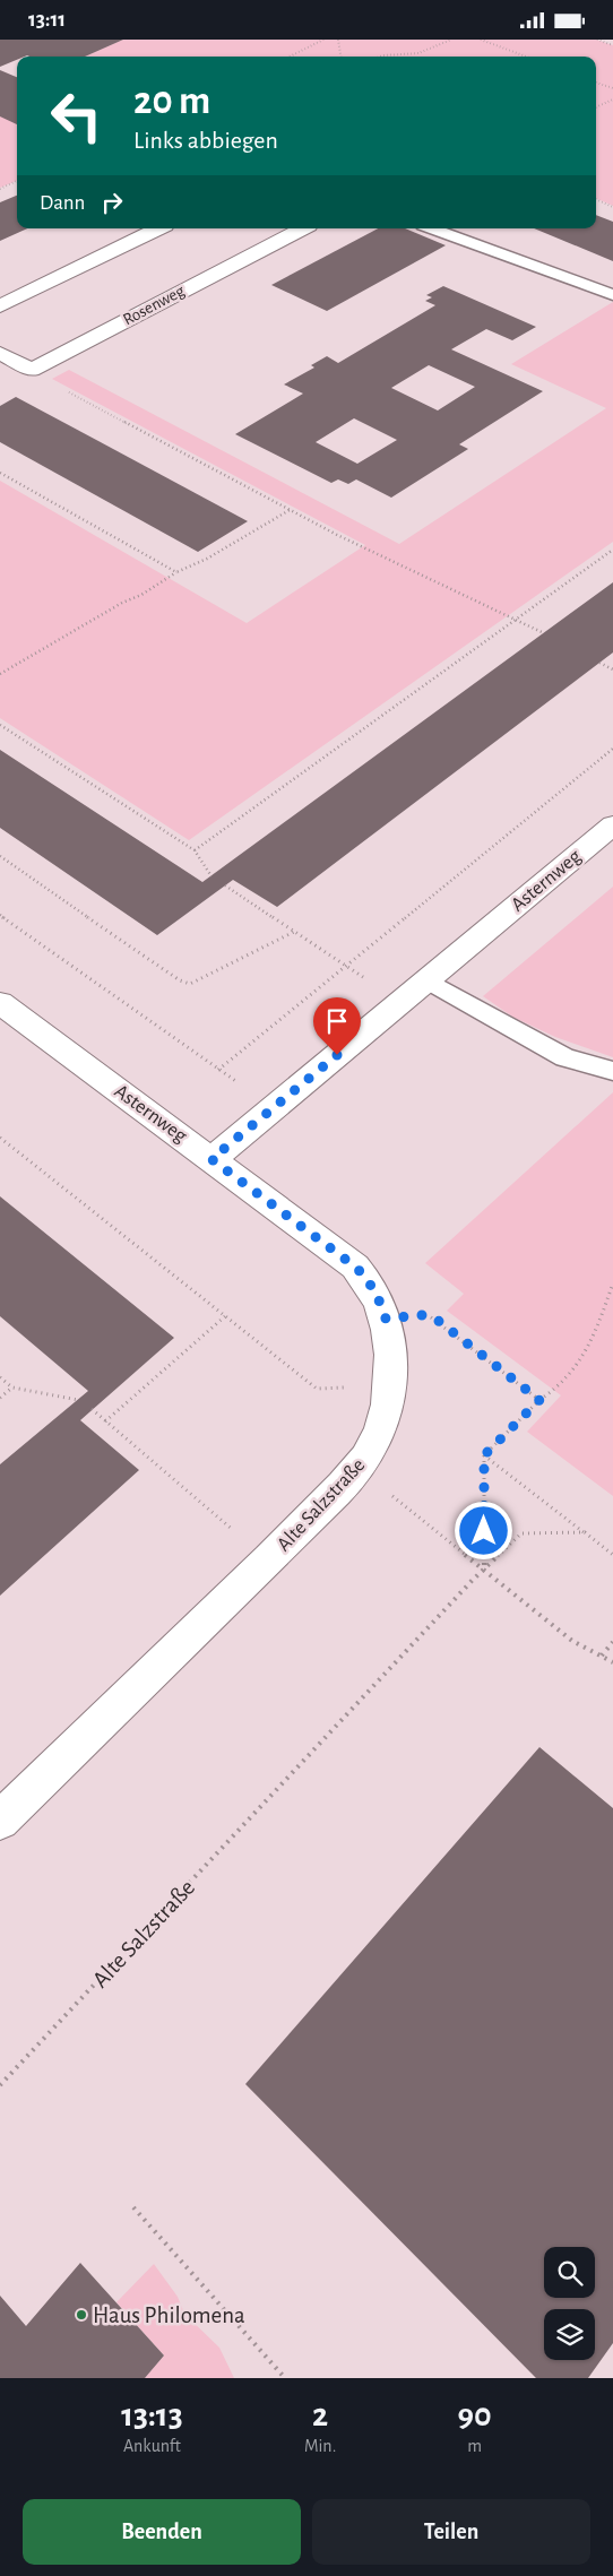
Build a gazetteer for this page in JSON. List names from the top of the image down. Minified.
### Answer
{"streets":{"street":["Rosenweg","Asternweg","Alte Salzstraße"]},"crossings":[["Asternweg","Alte Salzstraße"]],"places":["Haus Philomena"],"page":{"status":"13:11","turn":["20 m","Links abbiegen"],"then":"Dann","eta":["13:13","Ankunft","2","Min.","90","m"],"buttons":["Beenden","Teilen"]}}
